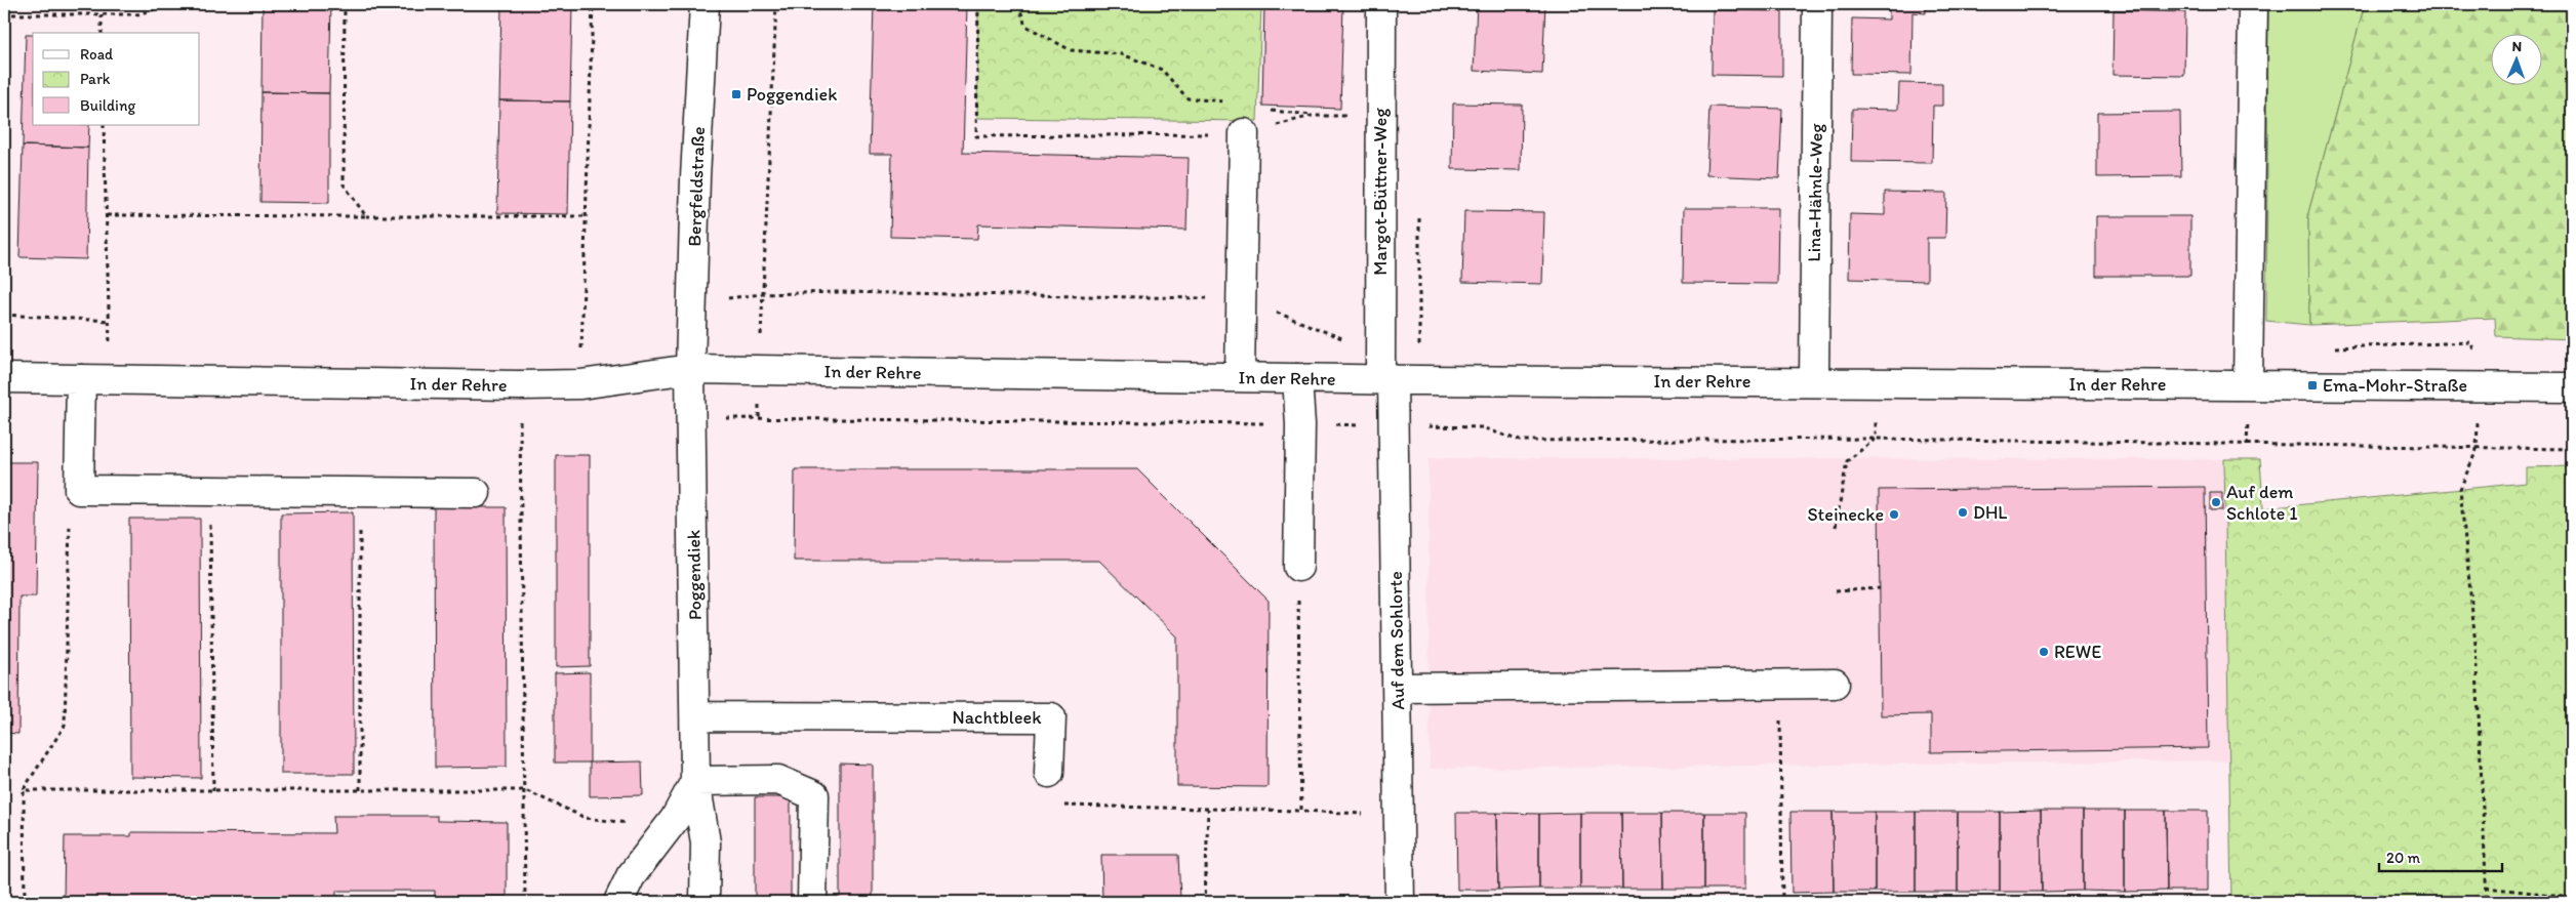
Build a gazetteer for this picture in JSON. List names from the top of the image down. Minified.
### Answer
{"streets":{"street":["Bergfeldstraße","Margot-Büttner-Weg","Lina-Hähnle-Weg","In der Rehre","Poggendiek","Auf dem Sohlorte","Nachtbleek"]},"crossings":[["Bergfeldstraße","In der Rehre"],["Bergfeldstraße","Poggendiek"],["Margot-Büttner-Weg","In der Rehre"],["Margot-Büttner-Weg","Auf dem Sohlorte"],["Lina-Hähnle-Weg","In der Rehre"],["In der Rehre","Poggendiek"],["In der Rehre","Auf dem Sohlorte"],["Poggendiek","Nachtbleek"]],"places":{"transit":["Poggendiek","Ema-Mohr-Straße"],"other":["Auf dem Schlote 1","DHL","Steinecke","REWE"]},"legend":["Road","Park","Building"],"scale_bar":"20 m","north":"top"}
